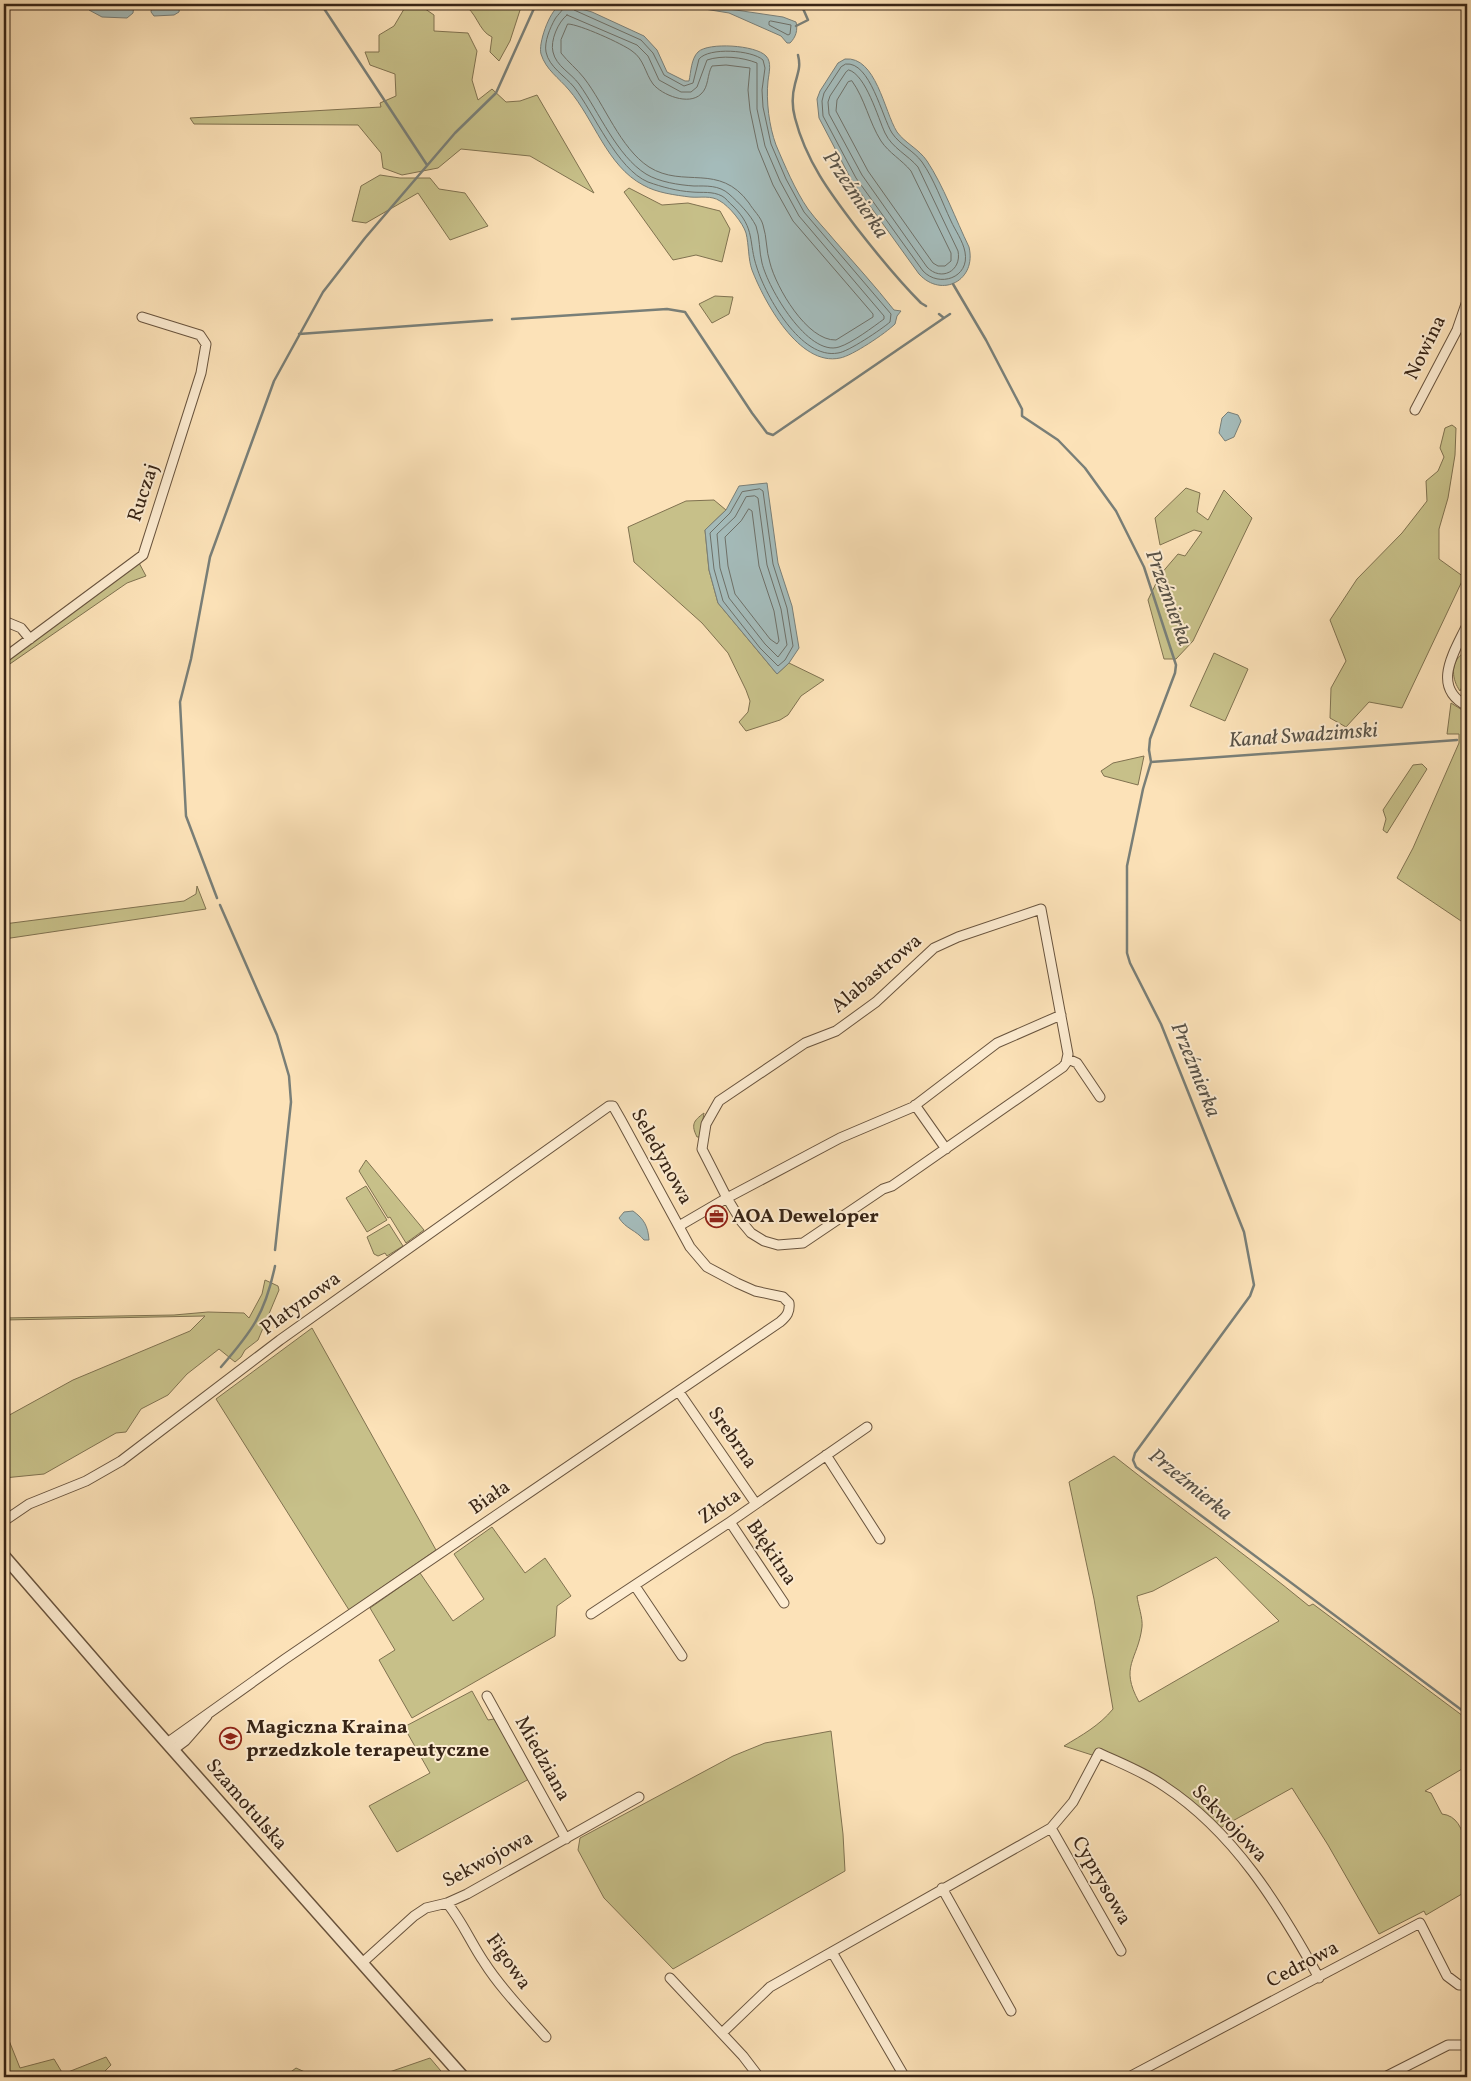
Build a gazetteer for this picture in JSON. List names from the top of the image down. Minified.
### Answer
{"streets":{"street":["Nowina","Ruczaj","Alabastrowa","Seledynowa","Platynowa","Srebrna","Biała","Złota","Błękitna","Miedziana","Szamotulska","Sekwojowa","Cyprysowa","Figowa","Cedrowa"]},"crossings":[["Seledynowa","Platynowa"],["Seledynowa","Biała"],["Srebrna","Biała"],["Srebrna","Złota"],["Biała","Szamotulska"],["Złota","Błękitna"],["Miedziana","Sekwojowa"],["Szamotulska","Sekwojowa"],["Sekwojowa","Cyprysowa"],["Sekwojowa","Figowa"],["Sekwojowa","Cedrowa"]],"water":["Przeźmierka","Kanał Swadzimski"],"places":{"office":["AOA Deweloper"],"school or university":["Magiczna Kraina przedzkole terapeutyczne"]}}
